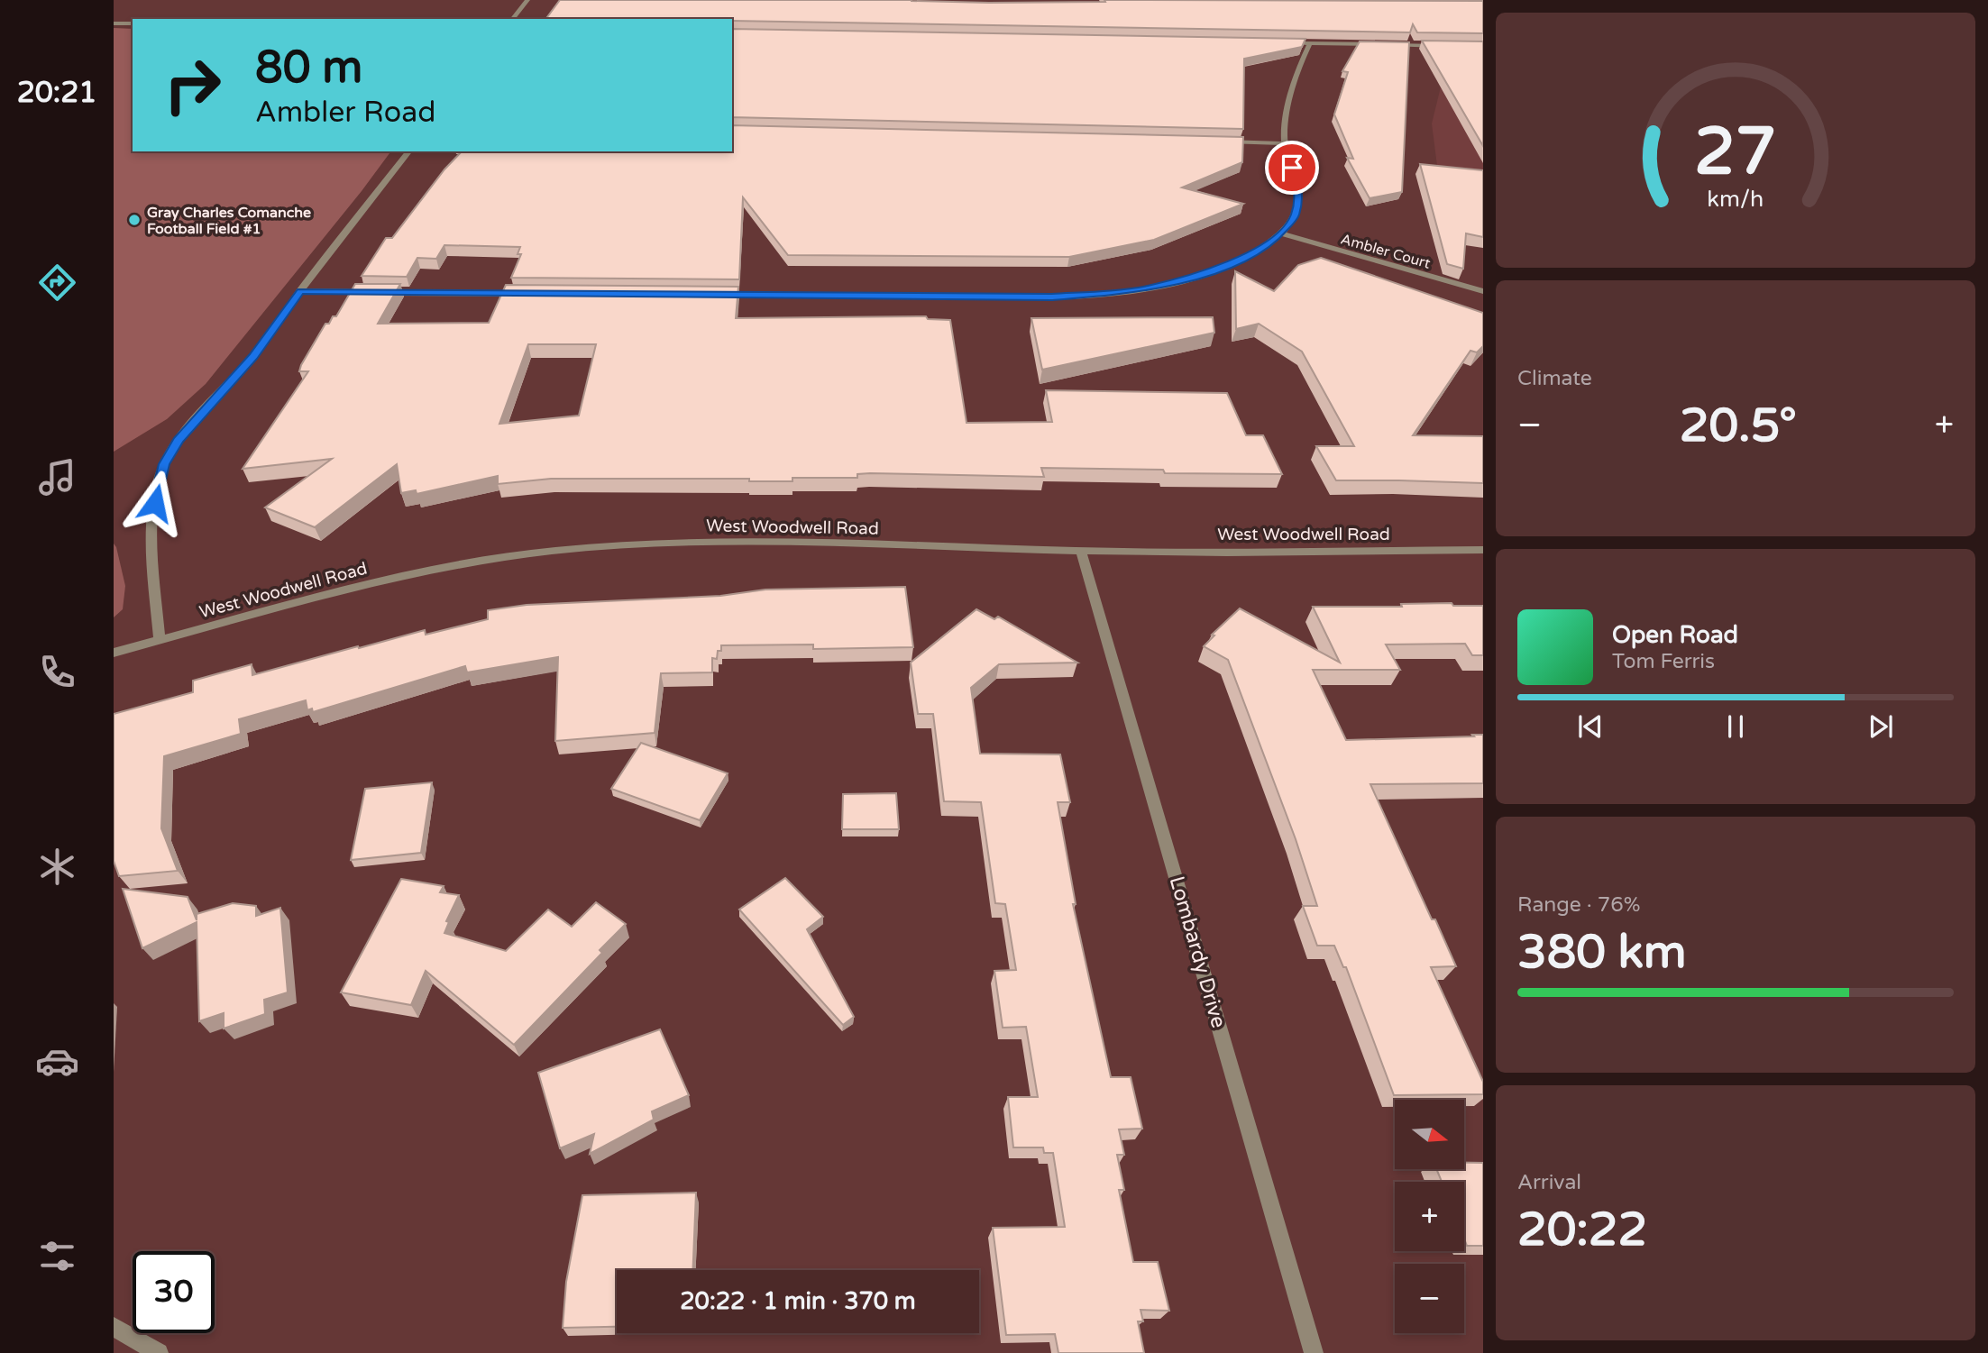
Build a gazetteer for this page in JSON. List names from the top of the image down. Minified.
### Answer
{"streets":{"street":["Ambler Court","West Woodwell Road","Lombardy Drive"]},"crossings":[["West Woodwell Road","Lombardy Drive"]],"places":["Gray Charles Comanche Football Field #1"],"north":"right","page":{"tabs":"20:21","turn":["80 m","Ambler Road"],"tile":["Climate",["Range · 76%","380 km"],["Arrival","20:22"]],"heat":["−","20.5°","+"],"song":["Open Road","Tom Ferris"],"map_buttons":["+","−"],"limit":"30","trip":"20:22 · 1 min · 370 m","gauge":["27","km/h"]}}
